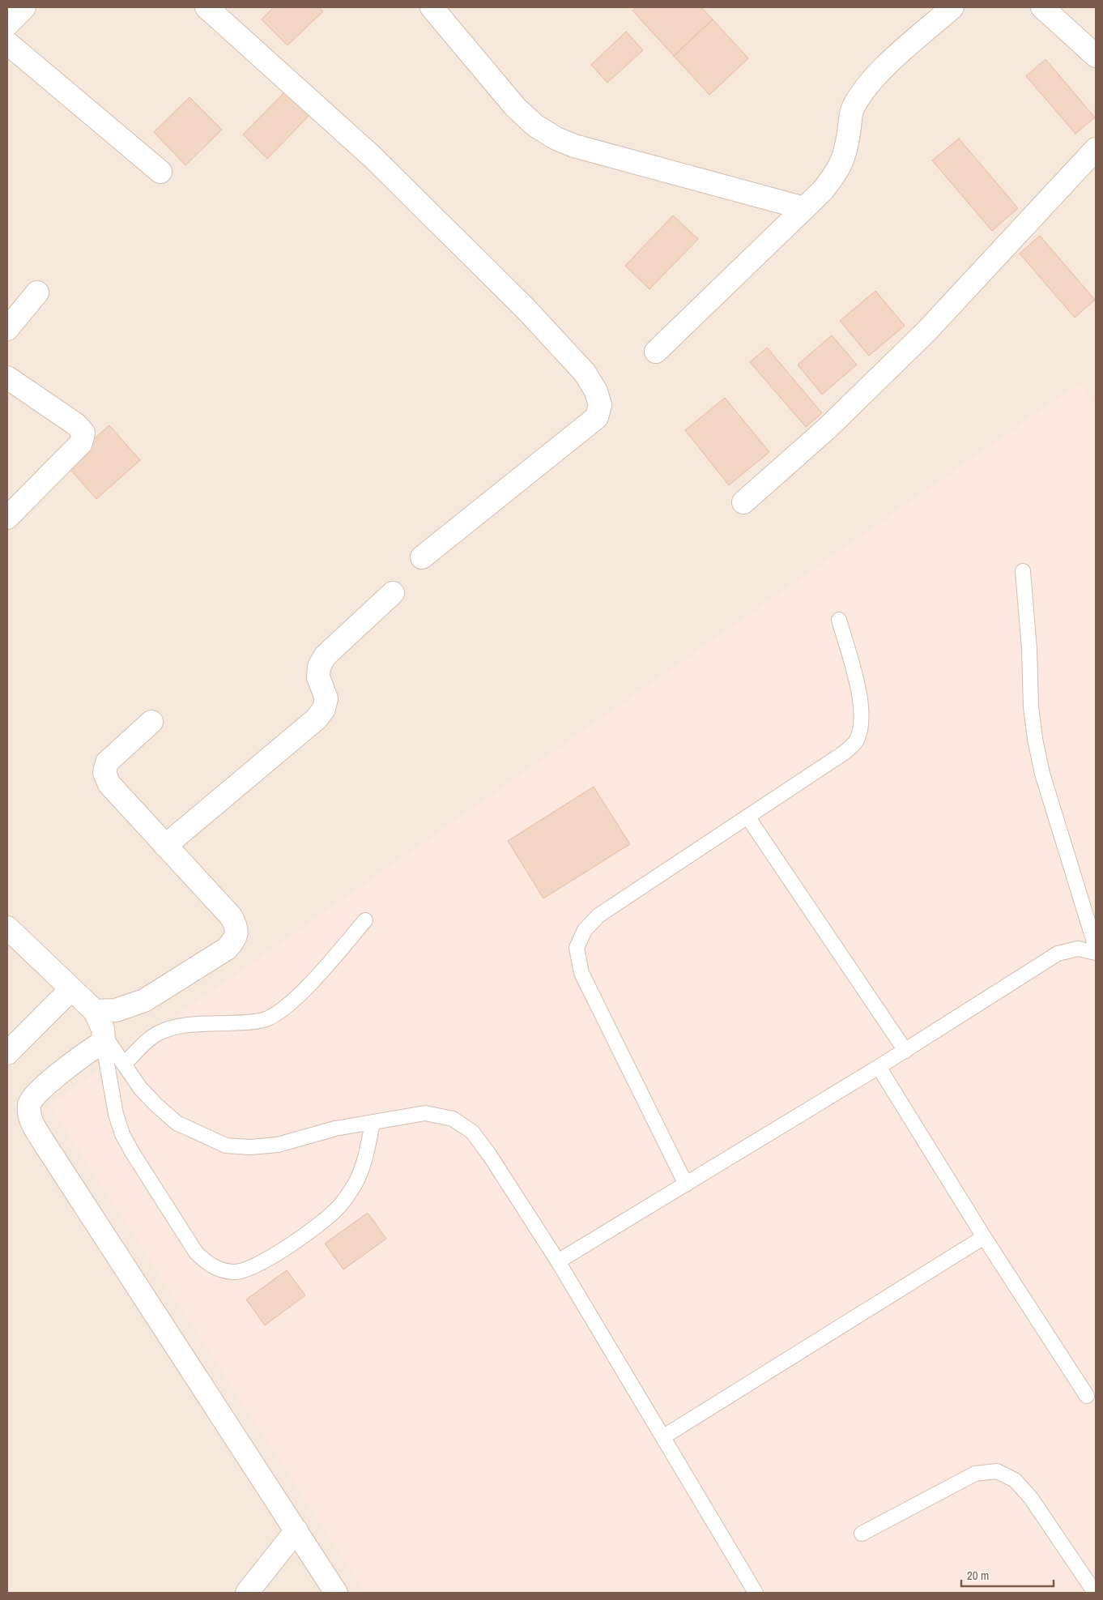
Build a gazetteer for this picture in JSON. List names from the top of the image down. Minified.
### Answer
{"scale_bar":"20 m"}
